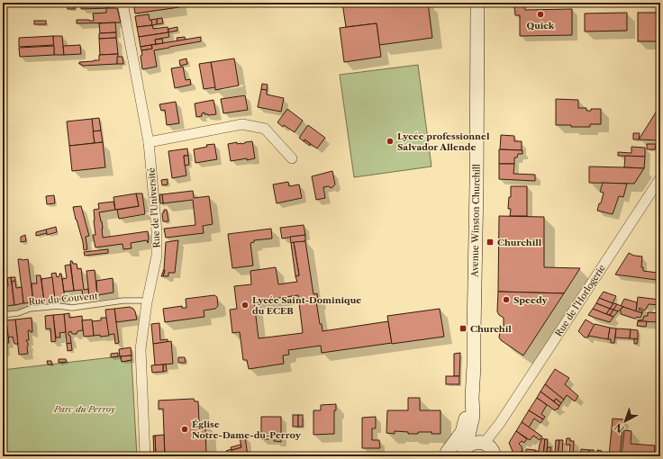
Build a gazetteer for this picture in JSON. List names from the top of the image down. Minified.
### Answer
{"streets":{"main road":["Avenue Winston Churchill"],"street":["Rue de l'Université","Rue de l'Horlogerie"],"lane":["Rue du Couvent"]},"crossings":[["Rue de l'Université","Rue du Couvent"],["Avenue Winston Churchill","Rue de l'Horlogerie"]],"parks":["Parc du Perroy"],"places":{"other":["Quick","Lycée professionnel Salvador Allende","Speedy","Lycée Saint-Dominique du ECEB","Église Notre-Dame-du-Perroy"],"transit":["Churchill","Churchil"]},"north":"bottom left"}
